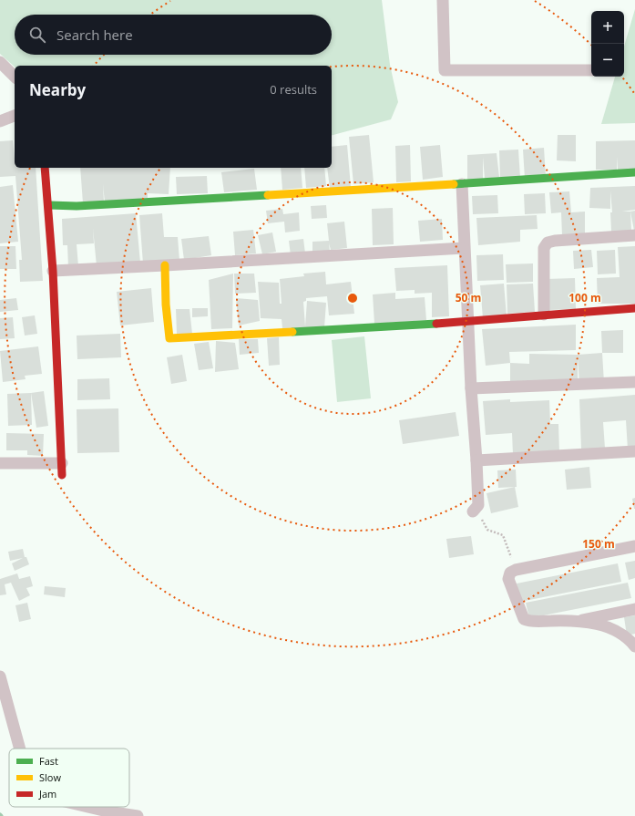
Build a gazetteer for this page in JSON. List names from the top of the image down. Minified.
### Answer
{"legend":["Fast","Slow","Jam"],"page":{"map_buttons":["+","−"],"search":"Search here","heading":["Nearby","0 results"]},"rings":["50 m","100 m","150 m"]}
